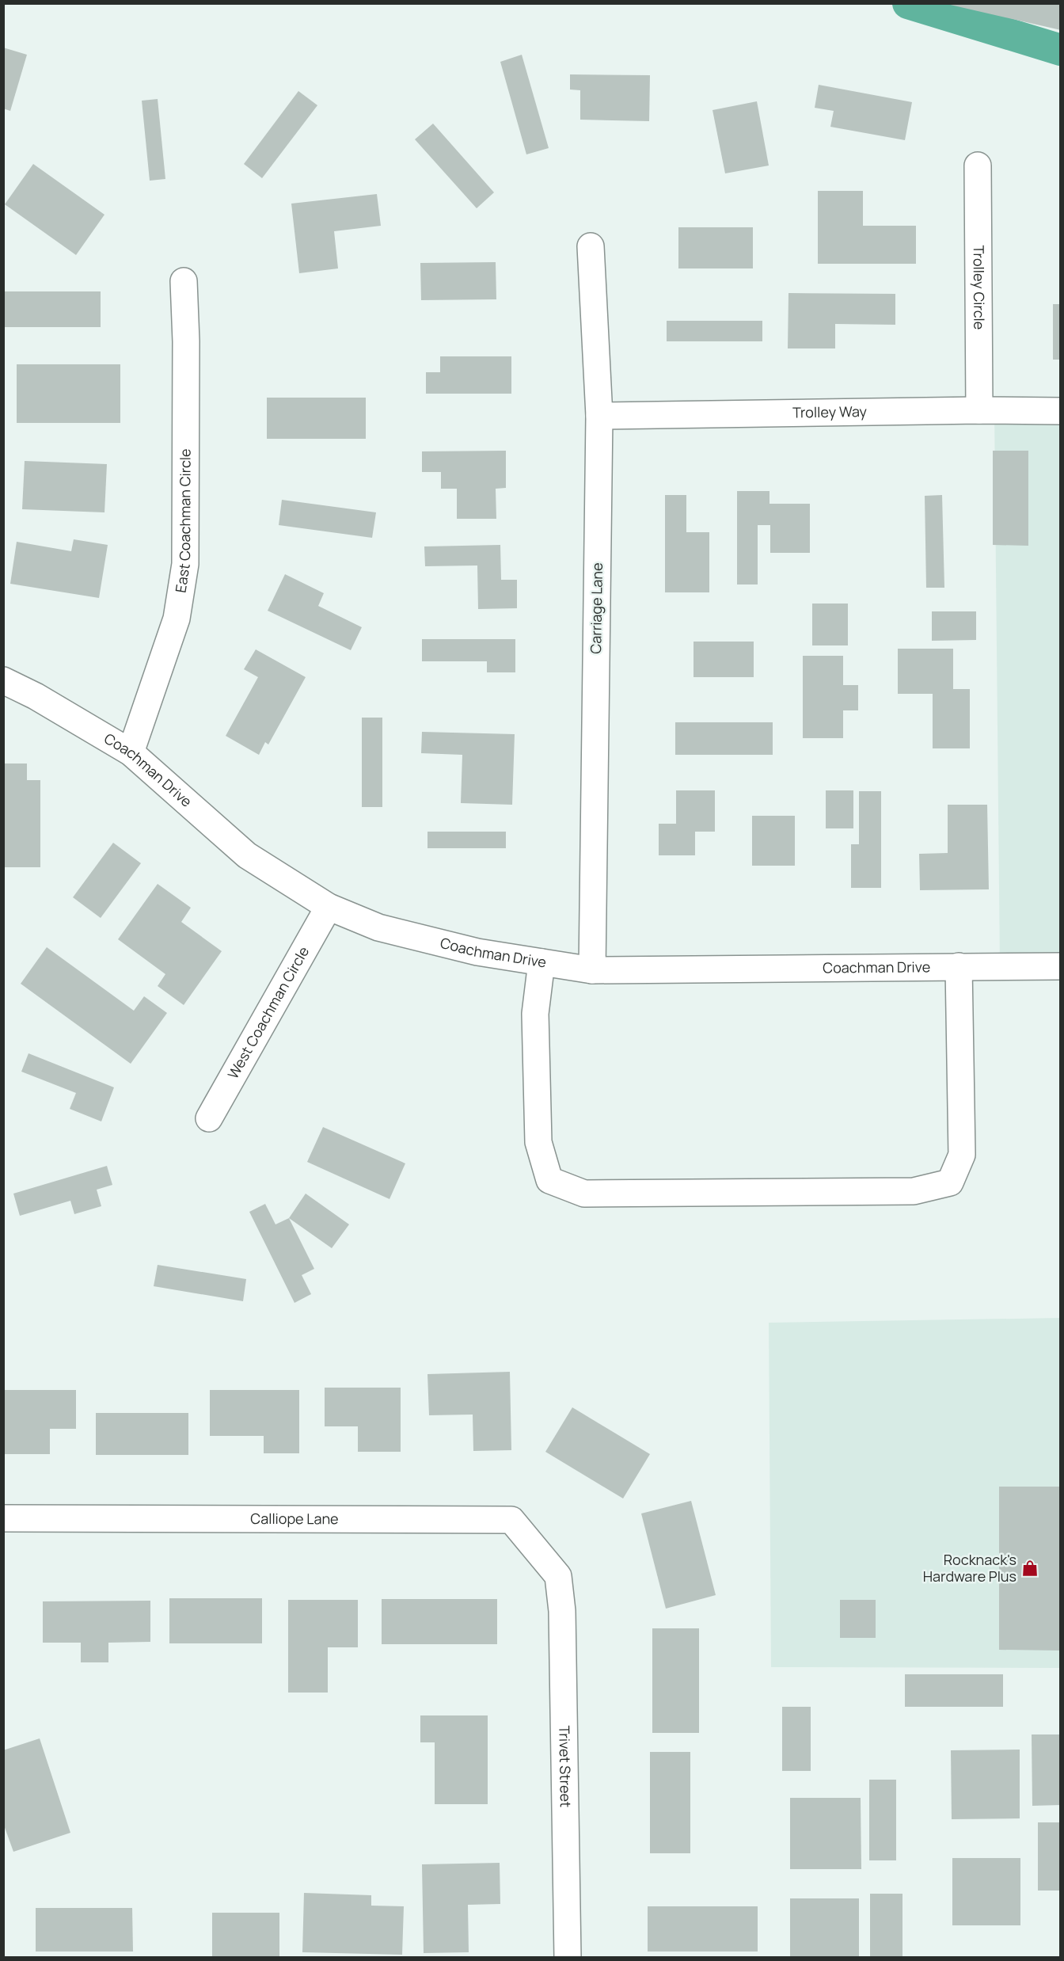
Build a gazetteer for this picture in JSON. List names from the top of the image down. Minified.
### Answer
{"streets":{"street":["Trolley Circle","Trolley Way","East Coachman Circle","Carriage Lane","Coachman Drive","West Coachman Circle","Calliope Lane","Trivet Street"]},"crossings":[["Trolley Circle","Trolley Way"],["Trolley Way","Carriage Lane"],["East Coachman Circle","Coachman Drive"],["Carriage Lane","Coachman Drive"],["Coachman Drive","West Coachman Circle"],["Calliope Lane","Trivet Street"]],"places":{"shop":["Rocknack's Hardware Plus"]}}
